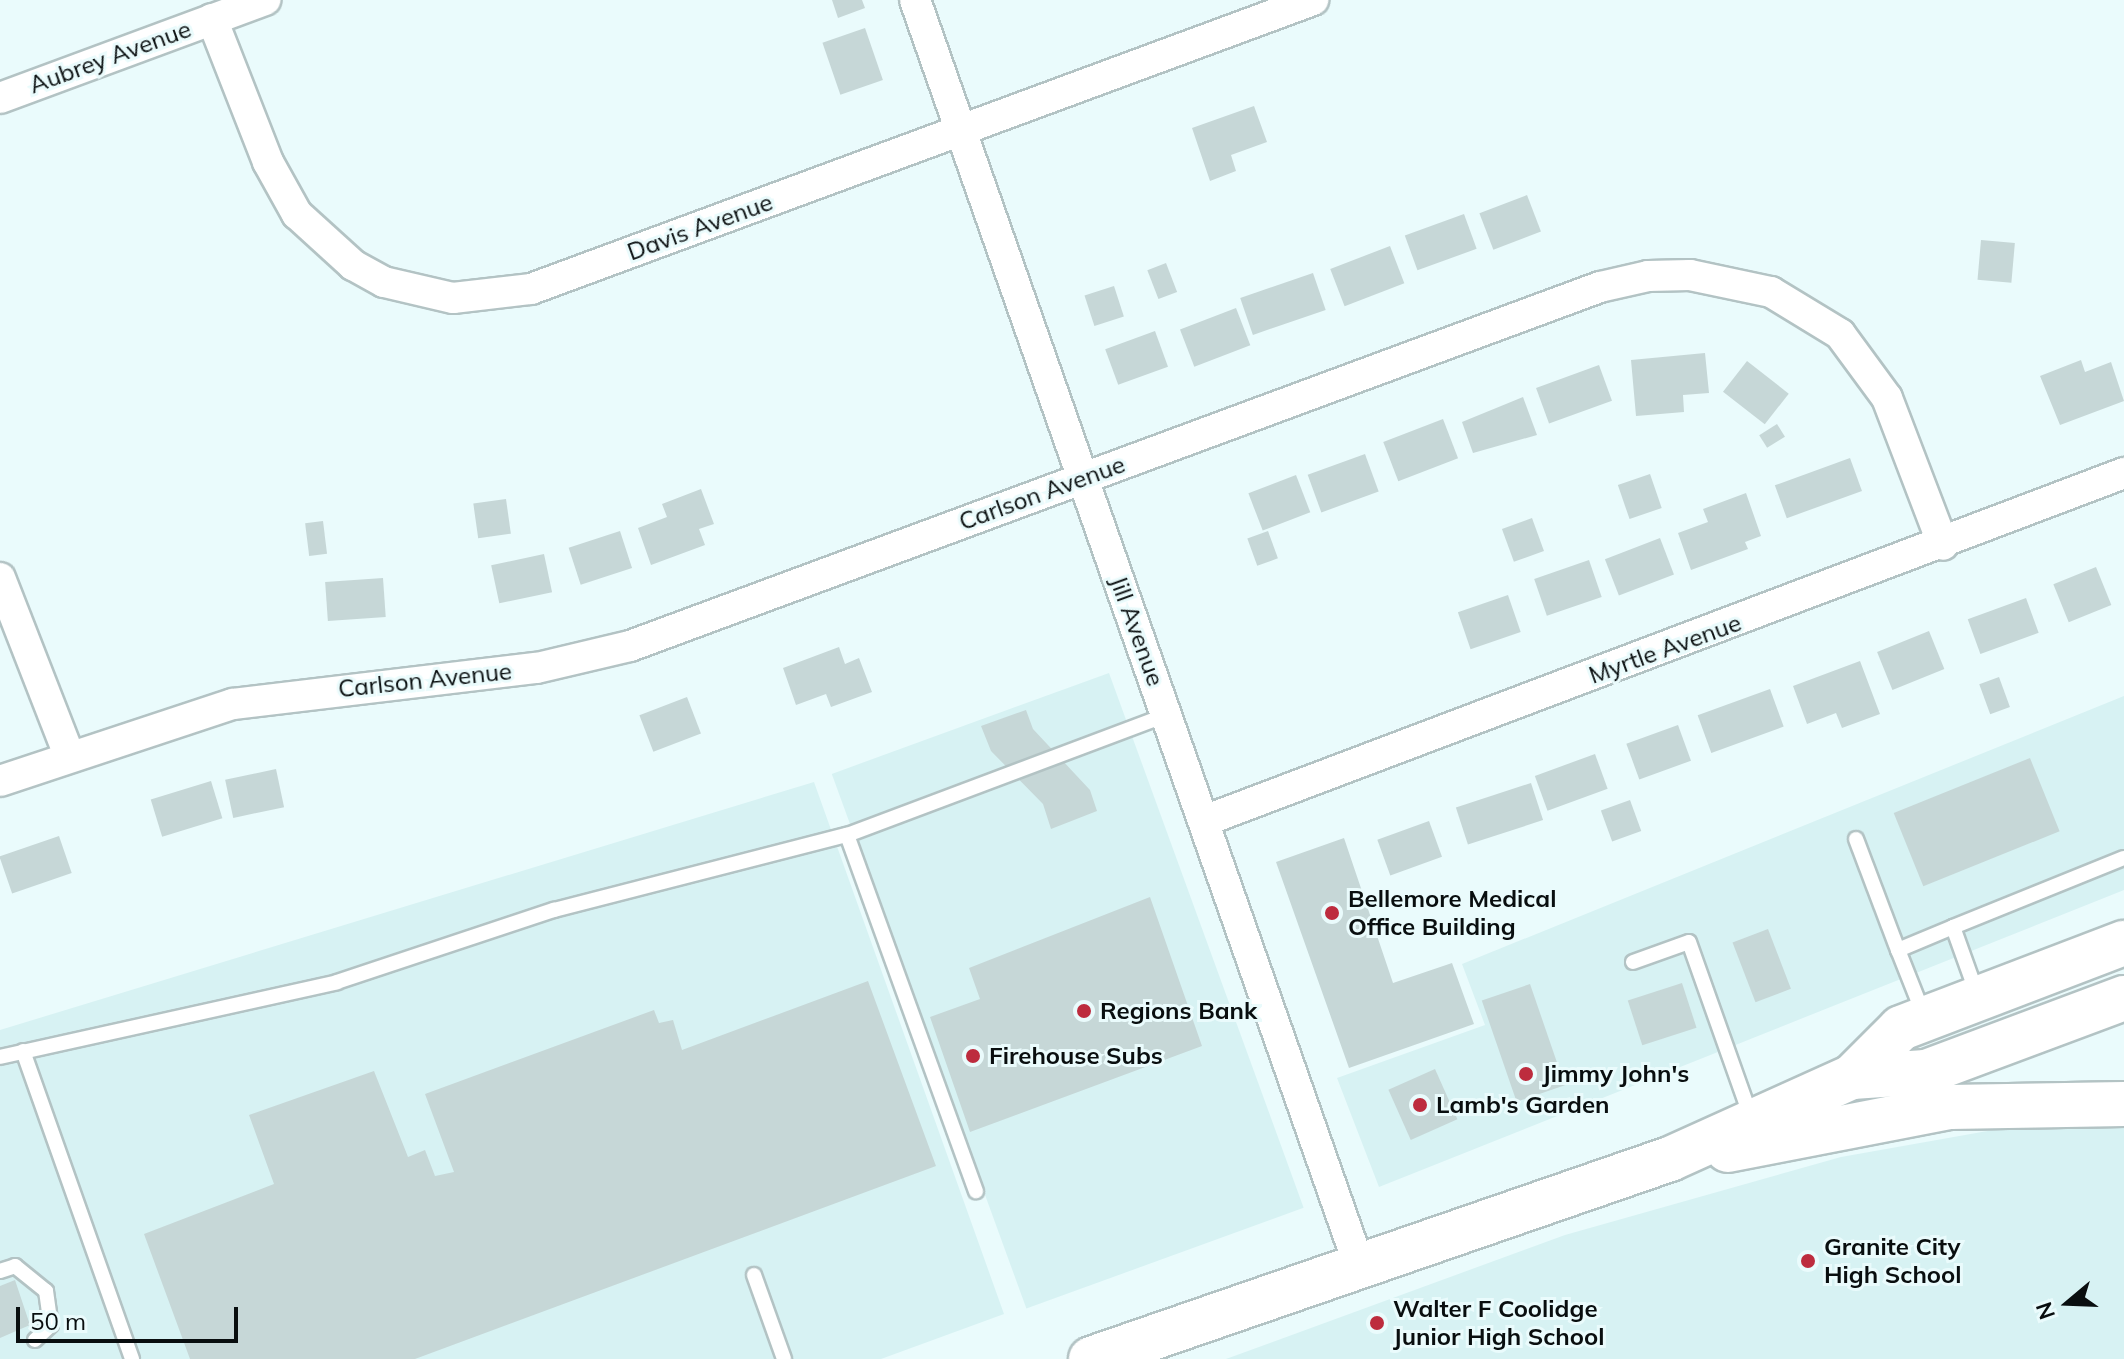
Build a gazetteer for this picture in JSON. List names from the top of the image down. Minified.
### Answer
{"streets":{"street":["Aubrey Avenue","Davis Avenue","Carlson Avenue","Jill Avenue","Myrtle Avenue"]},"crossings":[["Aubrey Avenue","Davis Avenue"],["Davis Avenue","Jill Avenue"],["Carlson Avenue","Jill Avenue"],["Carlson Avenue","Myrtle Avenue"],["Jill Avenue","Myrtle Avenue"]],"places":["Bellemore Medical Office Building","Regions Bank","Firehouse Subs","Jimmy John's","Lamb's Garden","Granite City High School","Walter F Coolidge Junior High School"],"scale_bar":"50 m","north":"left"}
